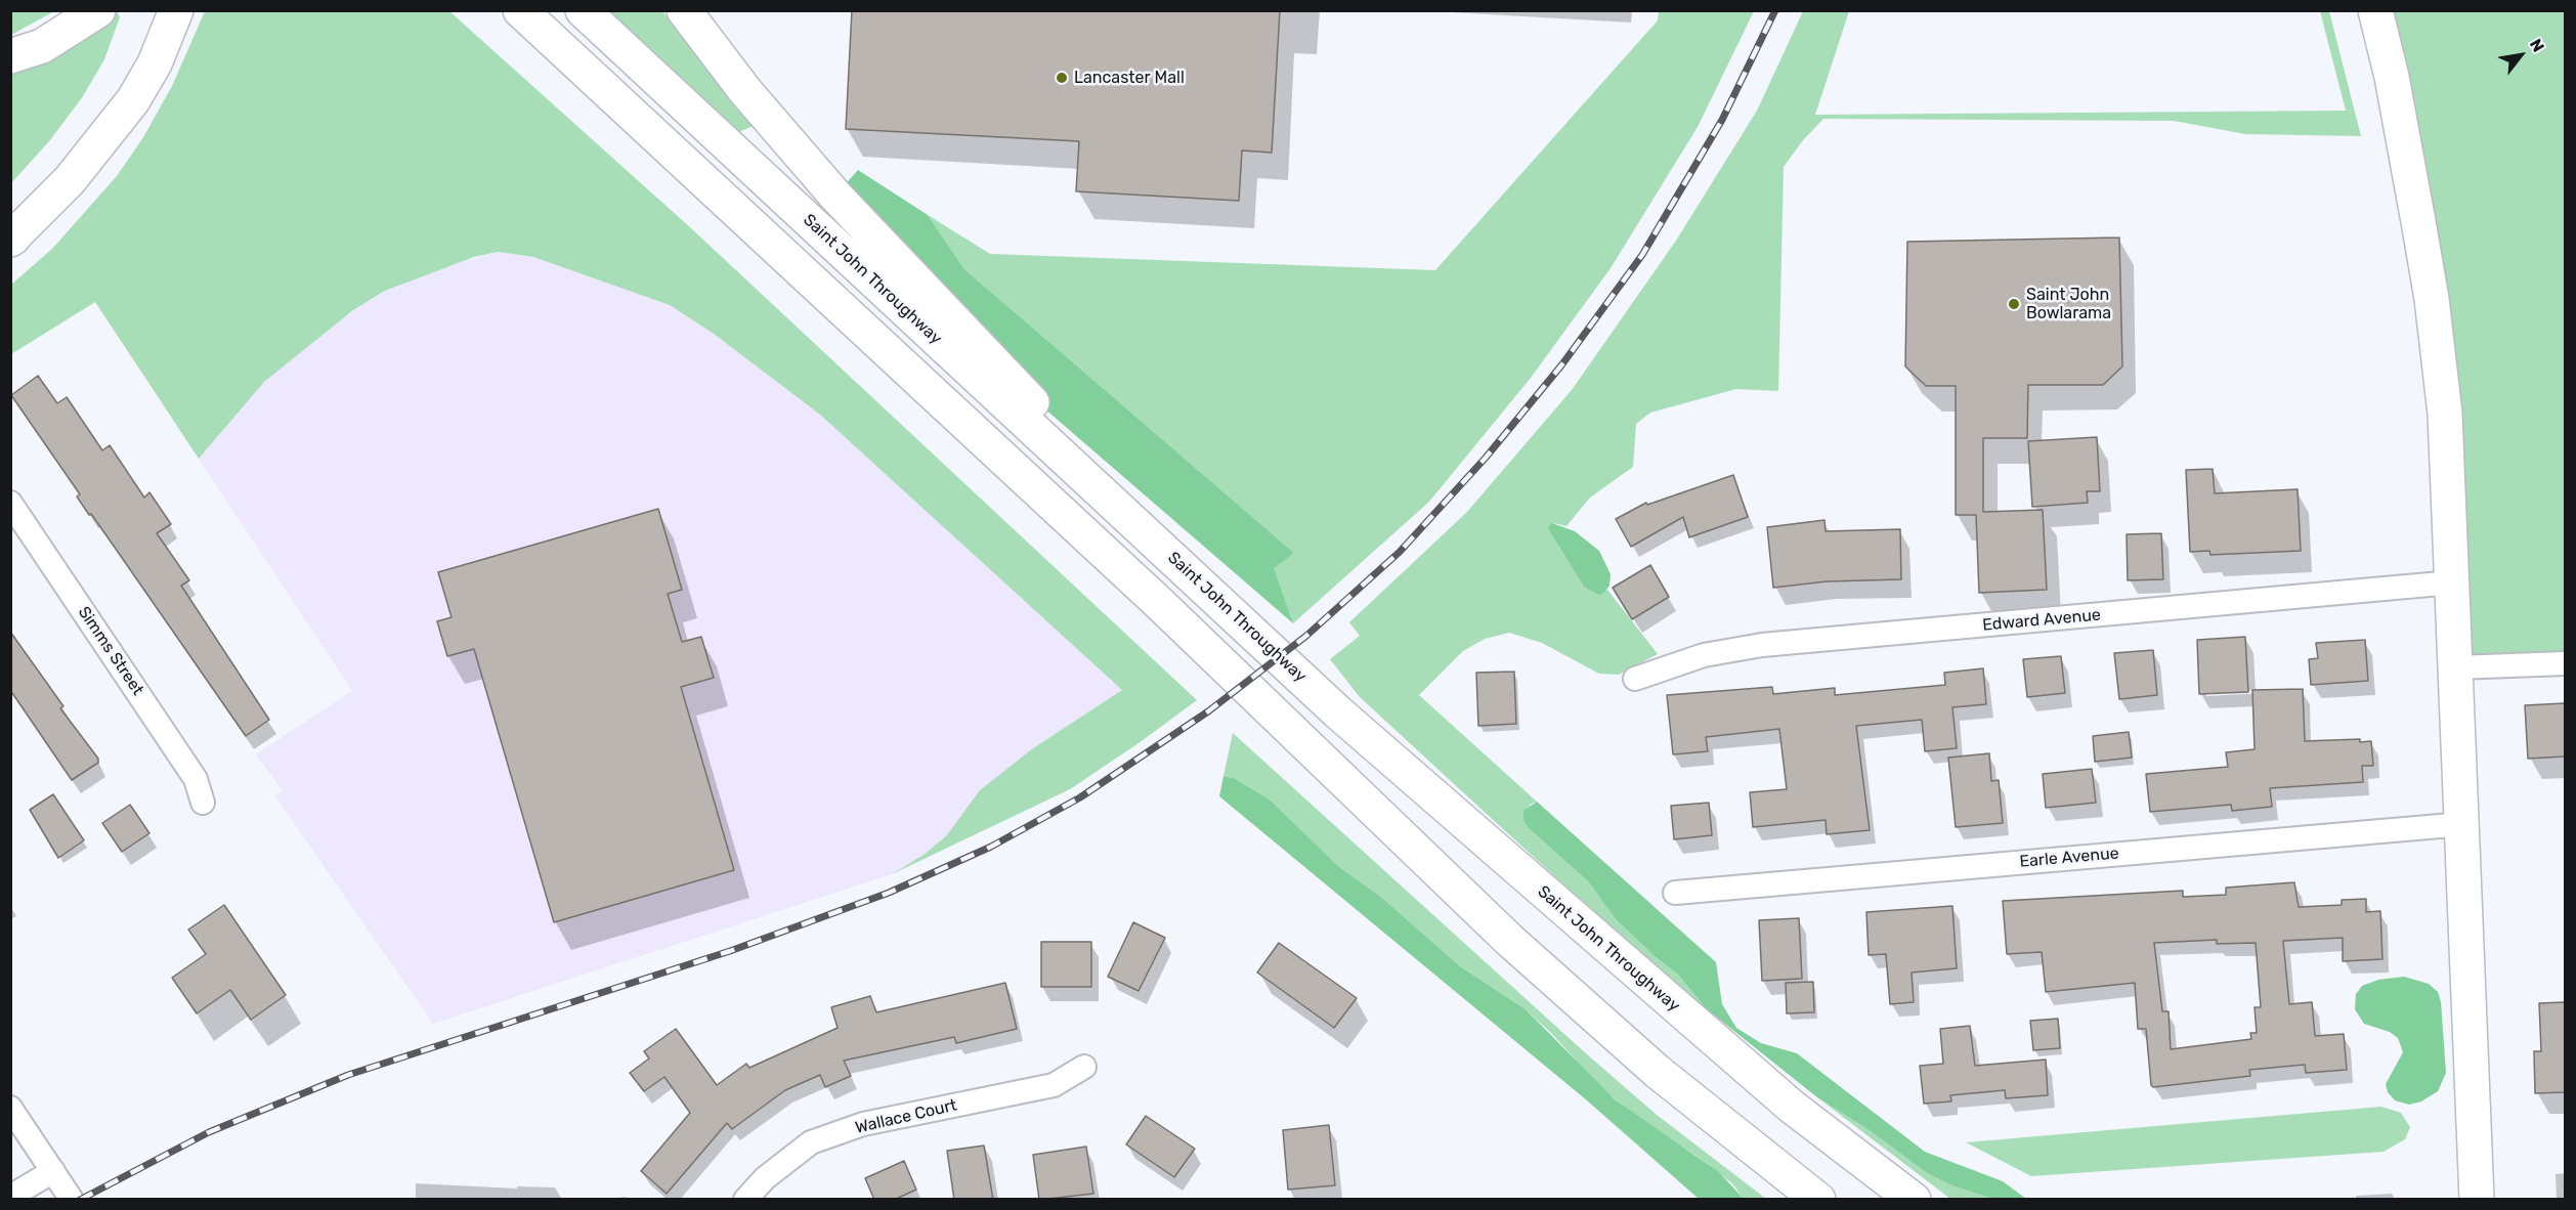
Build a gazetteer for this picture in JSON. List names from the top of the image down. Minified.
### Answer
{"streets":{"main road":["Saint John Throughway"],"street":["Edward Avenue","Simms Street","Earle Avenue","Wallace Court"]},"places":["Lancaster Mall","Saint John Bowlarama"],"north":"top right"}
